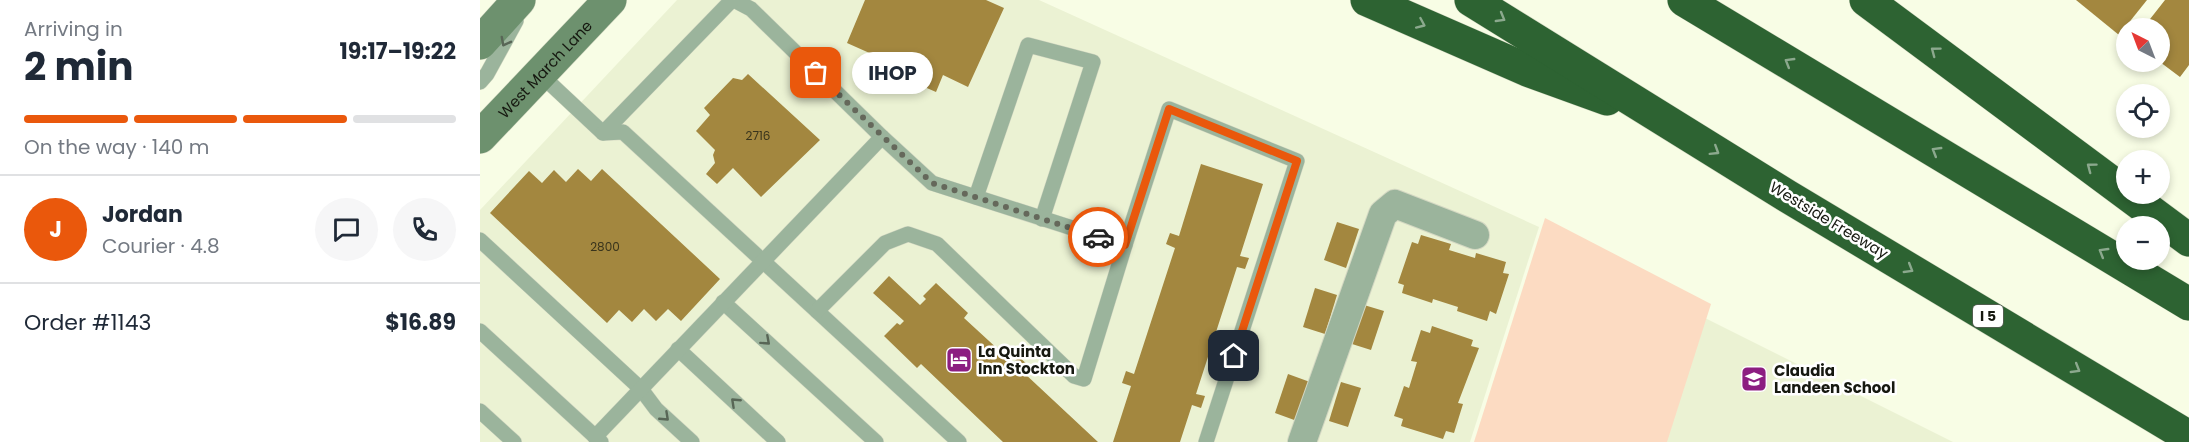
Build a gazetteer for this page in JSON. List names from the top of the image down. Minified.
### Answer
{"streets":{"highway":["Westside Freeway","I 5"],"main road":["West March Lane"]},"places":{"other":["IHOP"],"hotel":["La Quinta Inn Stockton"],"school or university":["Claudia Landeen School"]},"house_numbers":["2716","2800"],"north":"top left","page":{"heading":["2 min","Arriving in","19:17–19:22"],"panel":["Jordan","Courier · 4.8","Order #1143","$16.89"],"map_buttons":["+","−"],"bubble":"IHOP","bar":"On the way · 140 m","round":"J"}}
